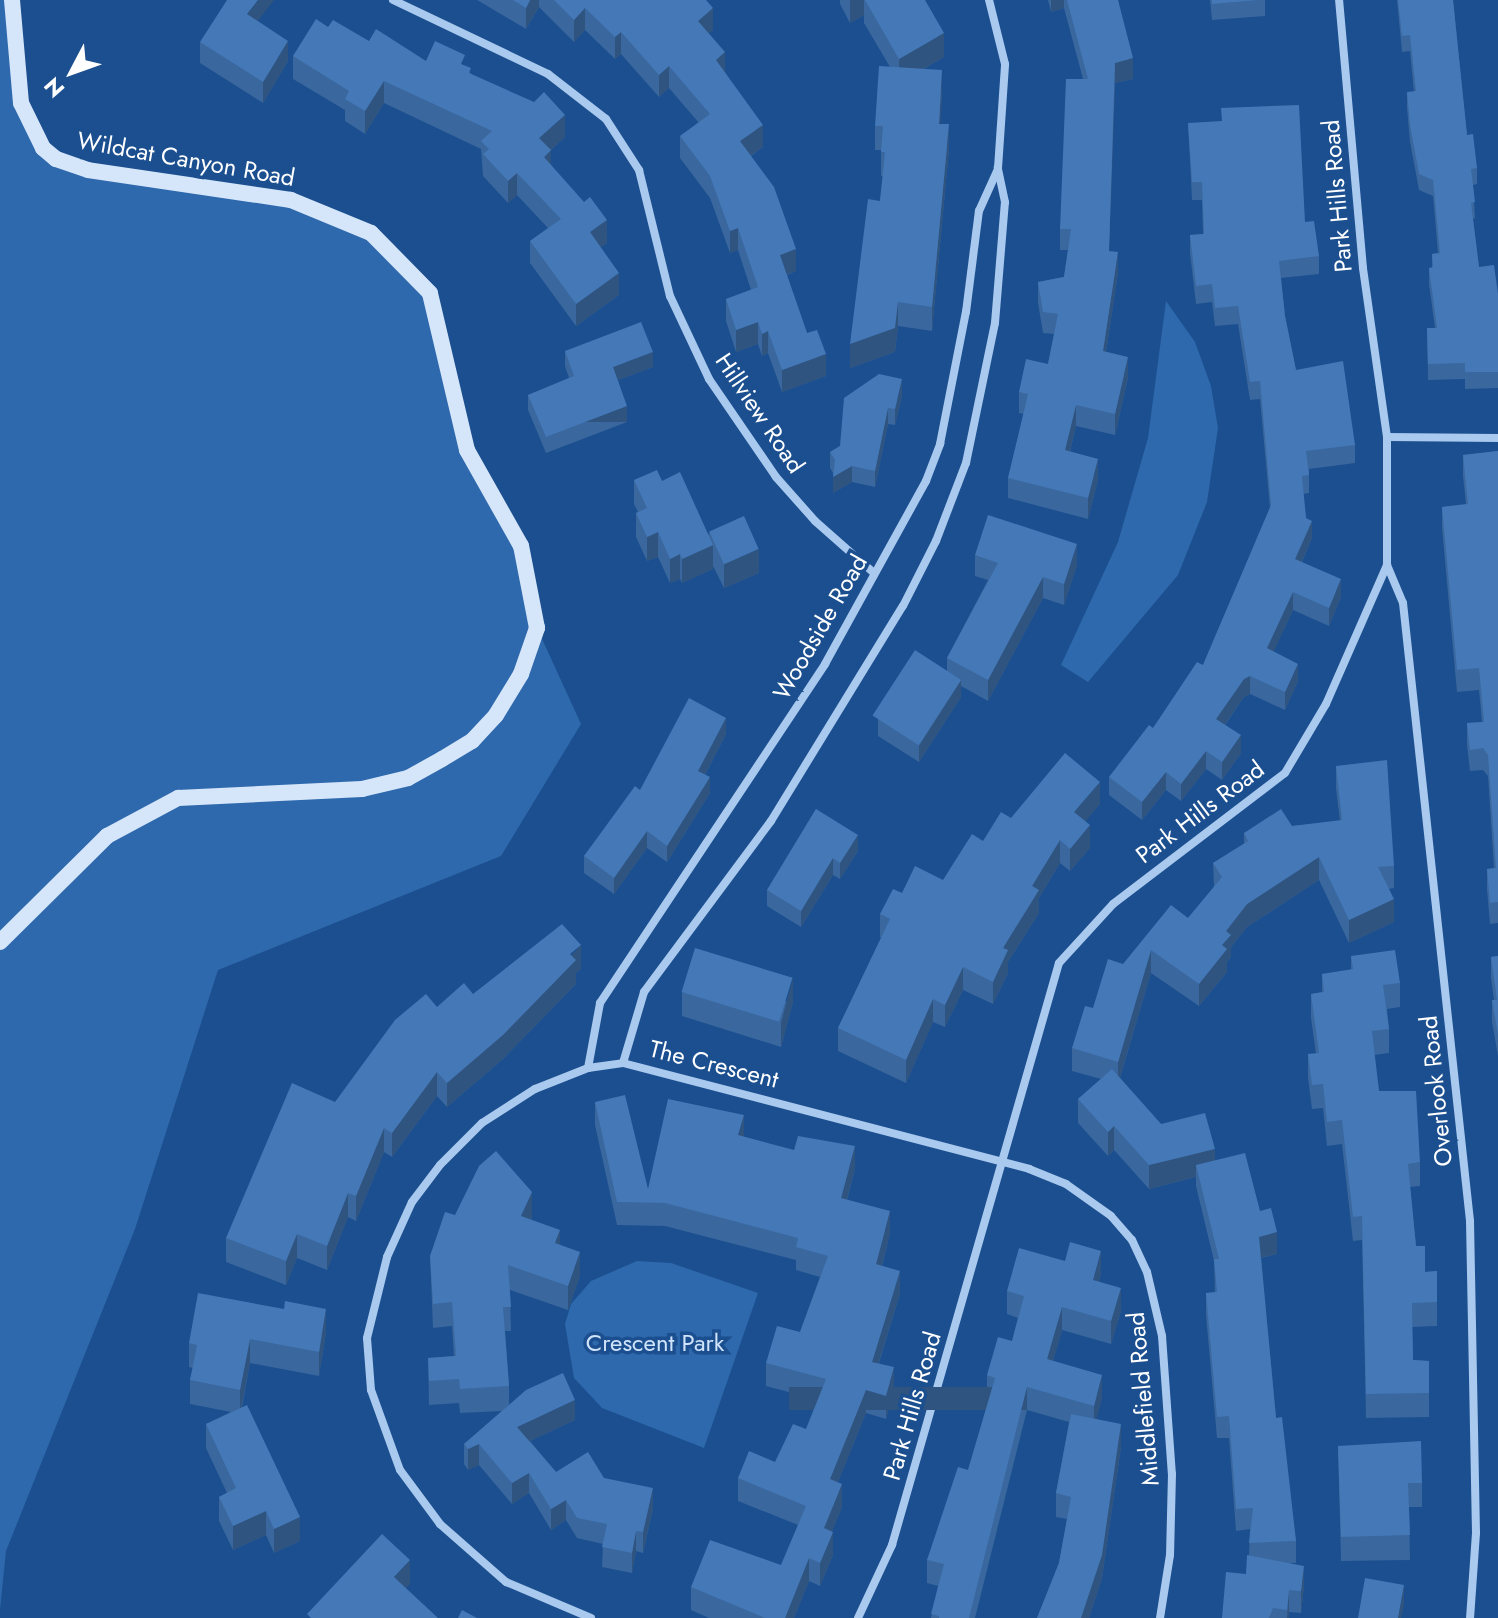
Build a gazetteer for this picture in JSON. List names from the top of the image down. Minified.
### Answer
{"streets":{"street":["Wildcat Canyon Road","Park Hills Road","Hillview Road","Woodside Road","The Crescent","Overlook Road","Middlefield Road"]},"crossings":[["Park Hills Road","The Crescent"],["Park Hills Road","Overlook Road"],["Park Hills Road","Middlefield Road"],["Hillview Road","Woodside Road"],["Woodside Road","The Crescent"],["The Crescent","Middlefield Road"]],"parks":["Crescent Park"],"north":"bottom left"}
